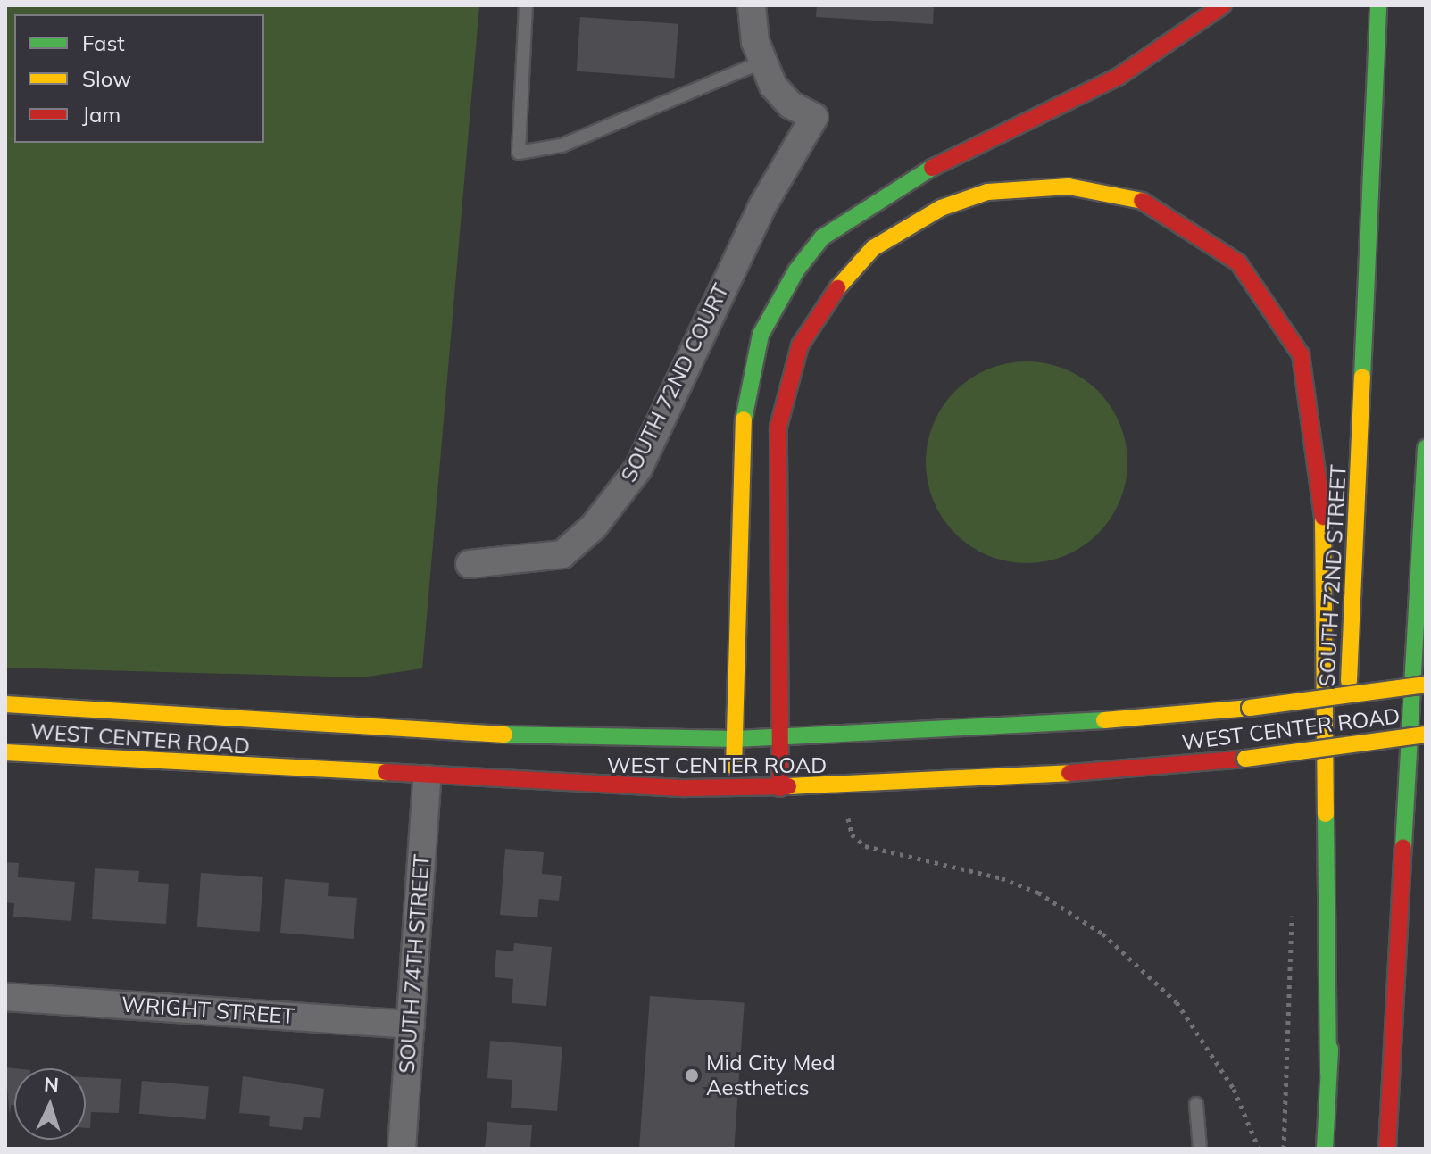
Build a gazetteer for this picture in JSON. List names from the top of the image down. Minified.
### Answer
{"streets":{"main road":["SOUTH 72ND STREET","WEST CENTER ROAD"],"street":["SOUTH 72ND COURT","SOUTH 74TH STREET","WRIGHT STREET"]},"crossings":[["WEST CENTER ROAD","SOUTH 74TH STREET"],["SOUTH 74TH STREET","WRIGHT STREET"]],"places":["Mid City Med Aesthetics"],"legend":["Fast","Slow","Jam"],"north":"top"}
